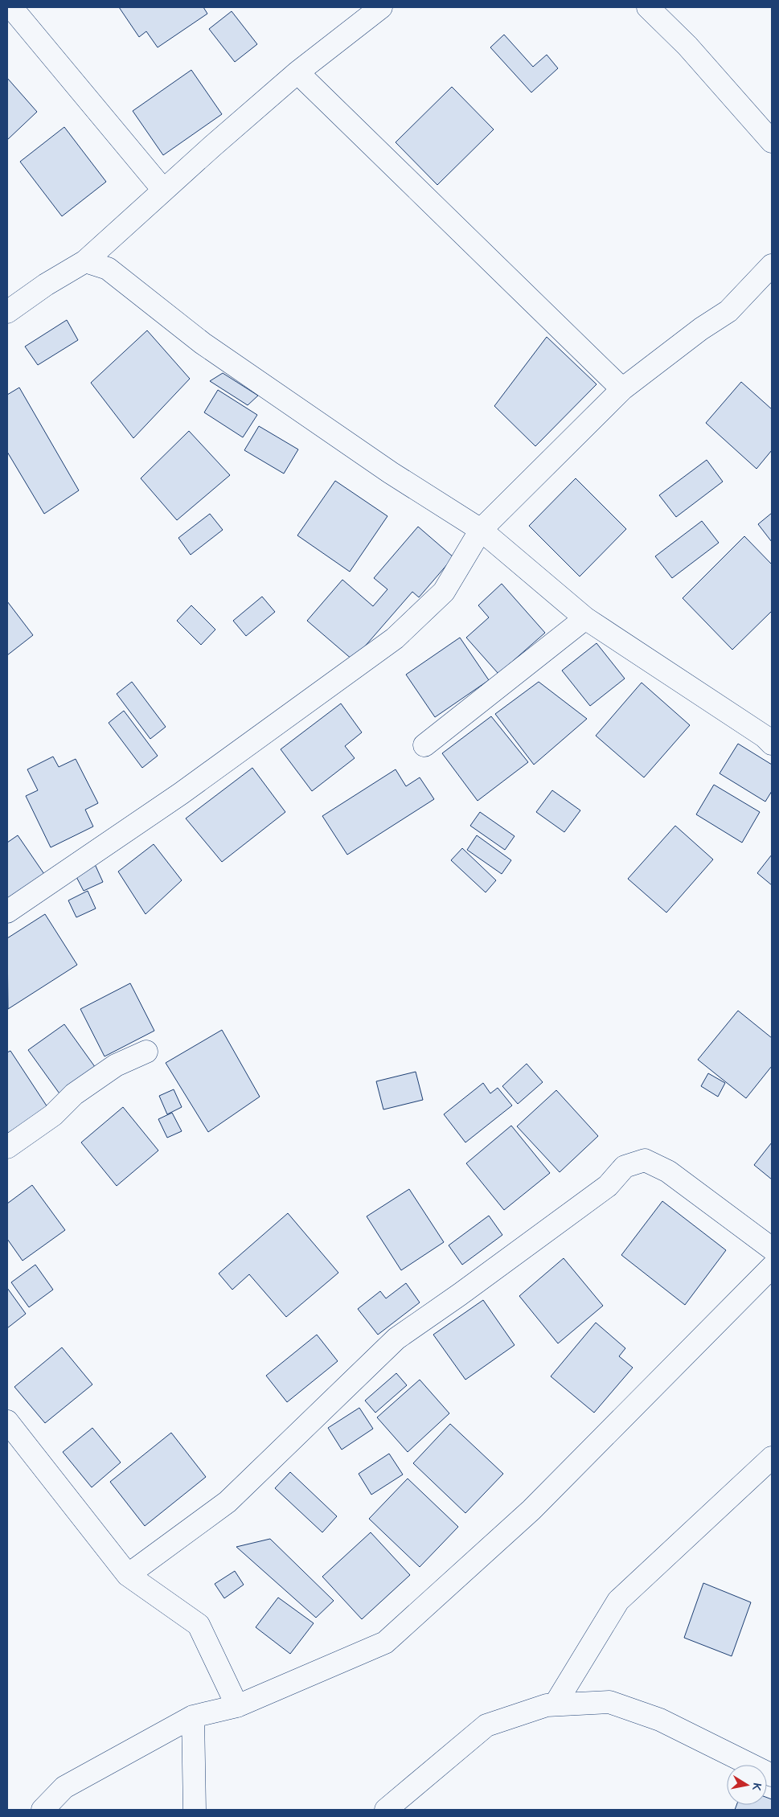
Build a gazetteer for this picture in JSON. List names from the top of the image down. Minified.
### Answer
{"north":"right"}
